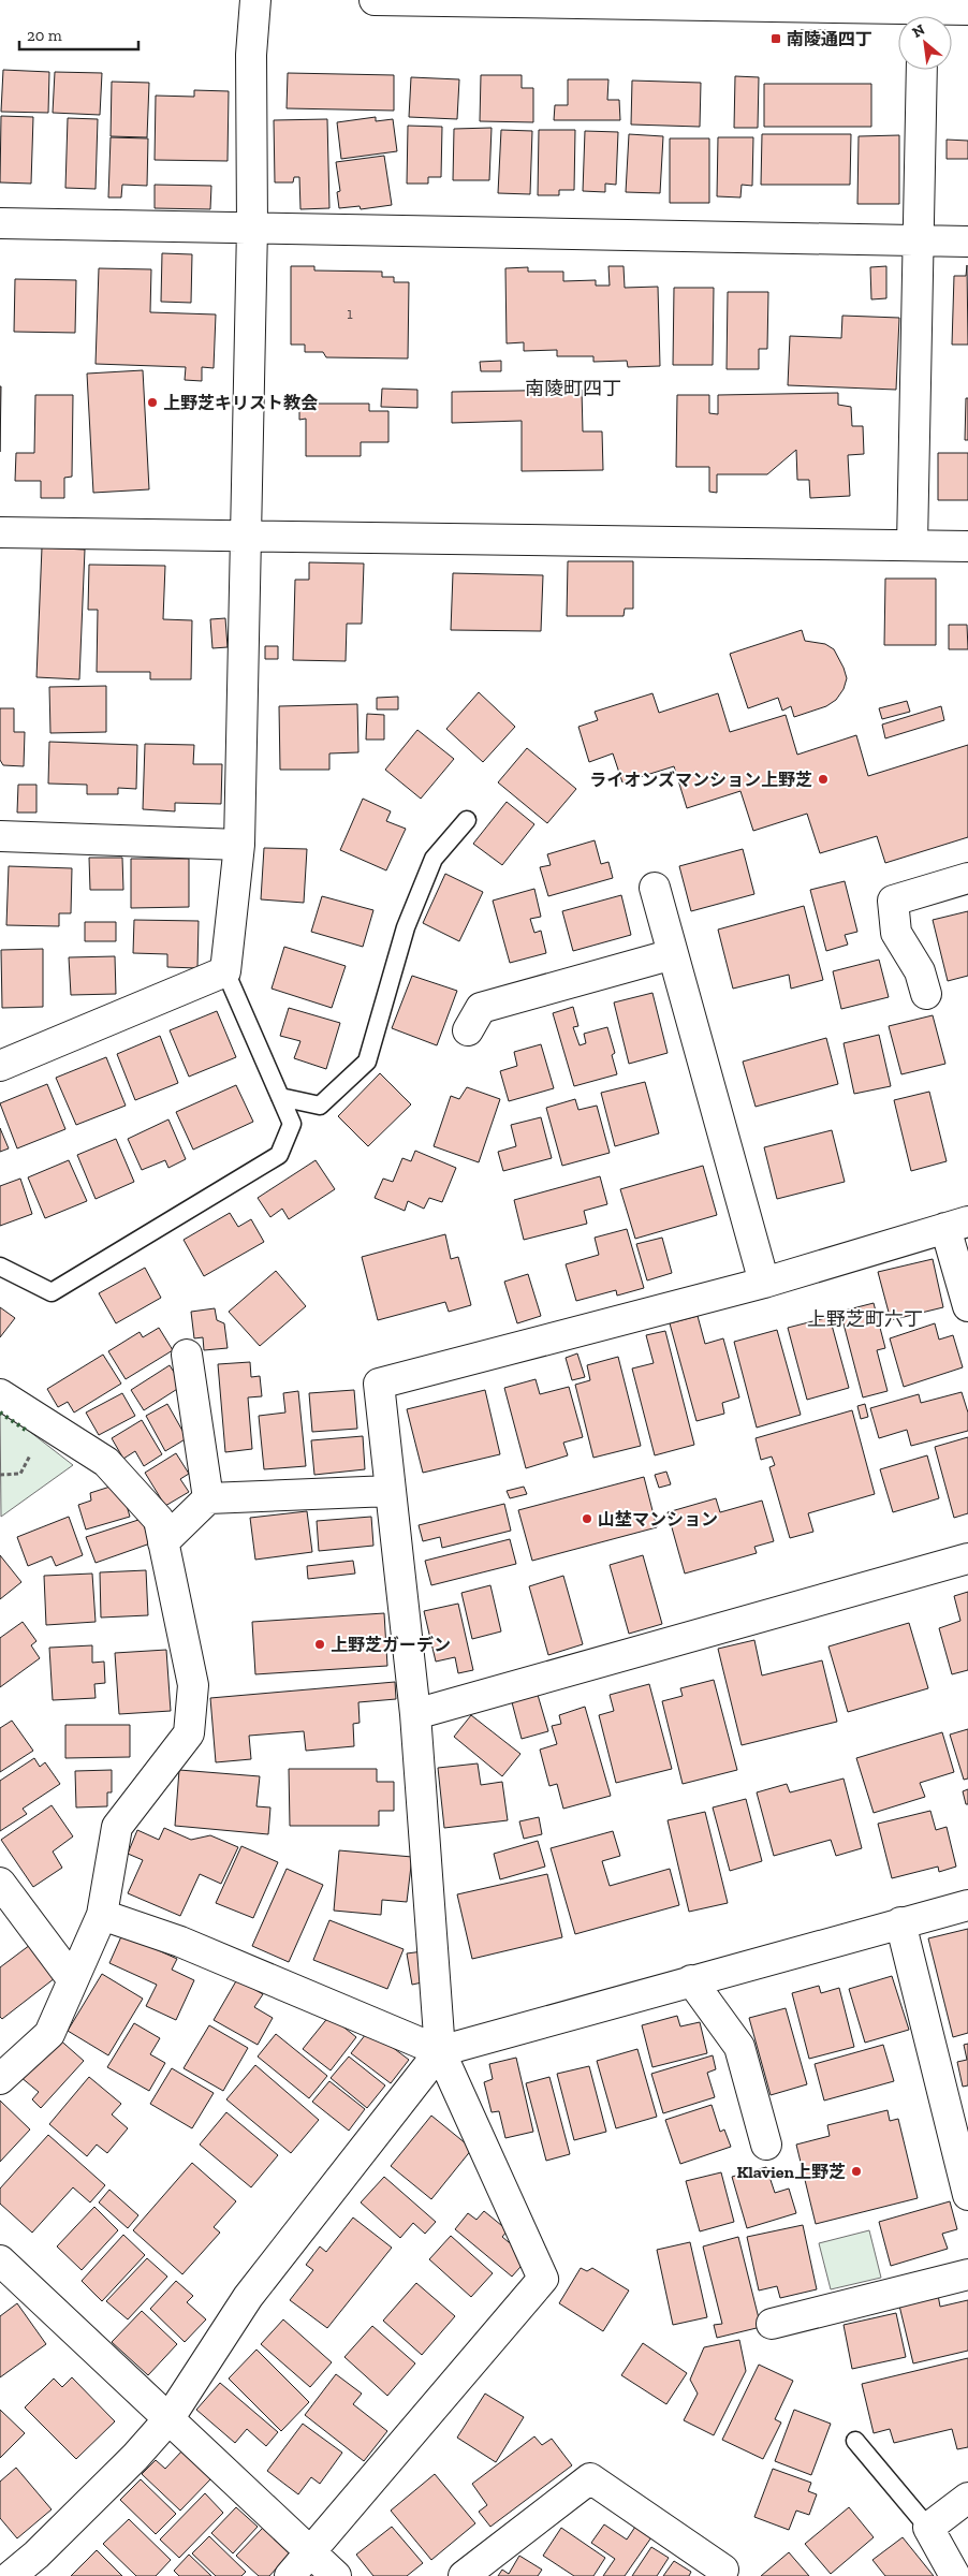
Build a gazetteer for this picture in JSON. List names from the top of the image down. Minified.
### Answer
{"districts":["南陵町四丁","上野芝町六丁"],"places":{"transit":["南陵通四丁"],"other":["上野芝キリスト教会","ライオンズマンション上野芝","山埜マンション","上野芝ガーデン","Klavien上野芝"]},"house_numbers":["1"],"scale_bar":"20 m","north":"top left"}
